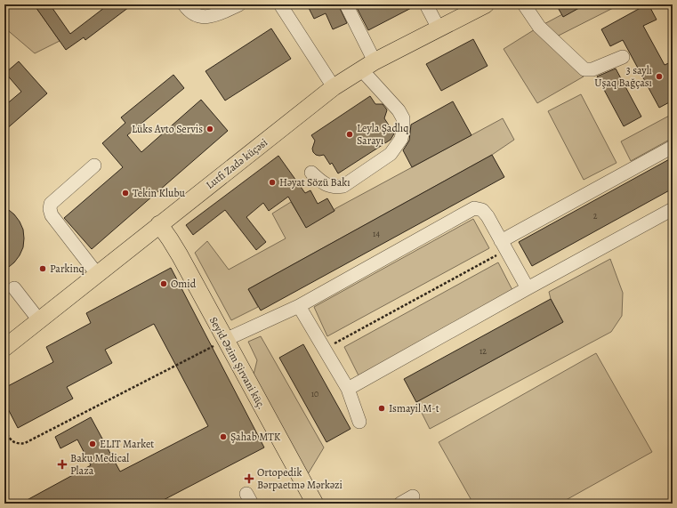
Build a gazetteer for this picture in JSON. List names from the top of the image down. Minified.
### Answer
{"streets":{"main road":["Lutfi Zadə küçəsi","Seyid Əzim Şirvani küç."]},"crossings":[["Lutfi Zadə küçəsi","Seyid Əzim Şirvani küç."]],"places":{"other":["3 saylı Uşaq Bağçası","Lüks Avto Servis","Leyla Şadlıq Sarayı","Həyat Sözü Bakı","Tekin Klubu","Parkinq","Omid","Ismayil M-t","Şahab MTK","ELIT Market"],"health":["Baku Medical Plaza","Ortopedik Bərpaetmə Mərkəzi"]},"house_numbers":["2","14","12","10"]}
